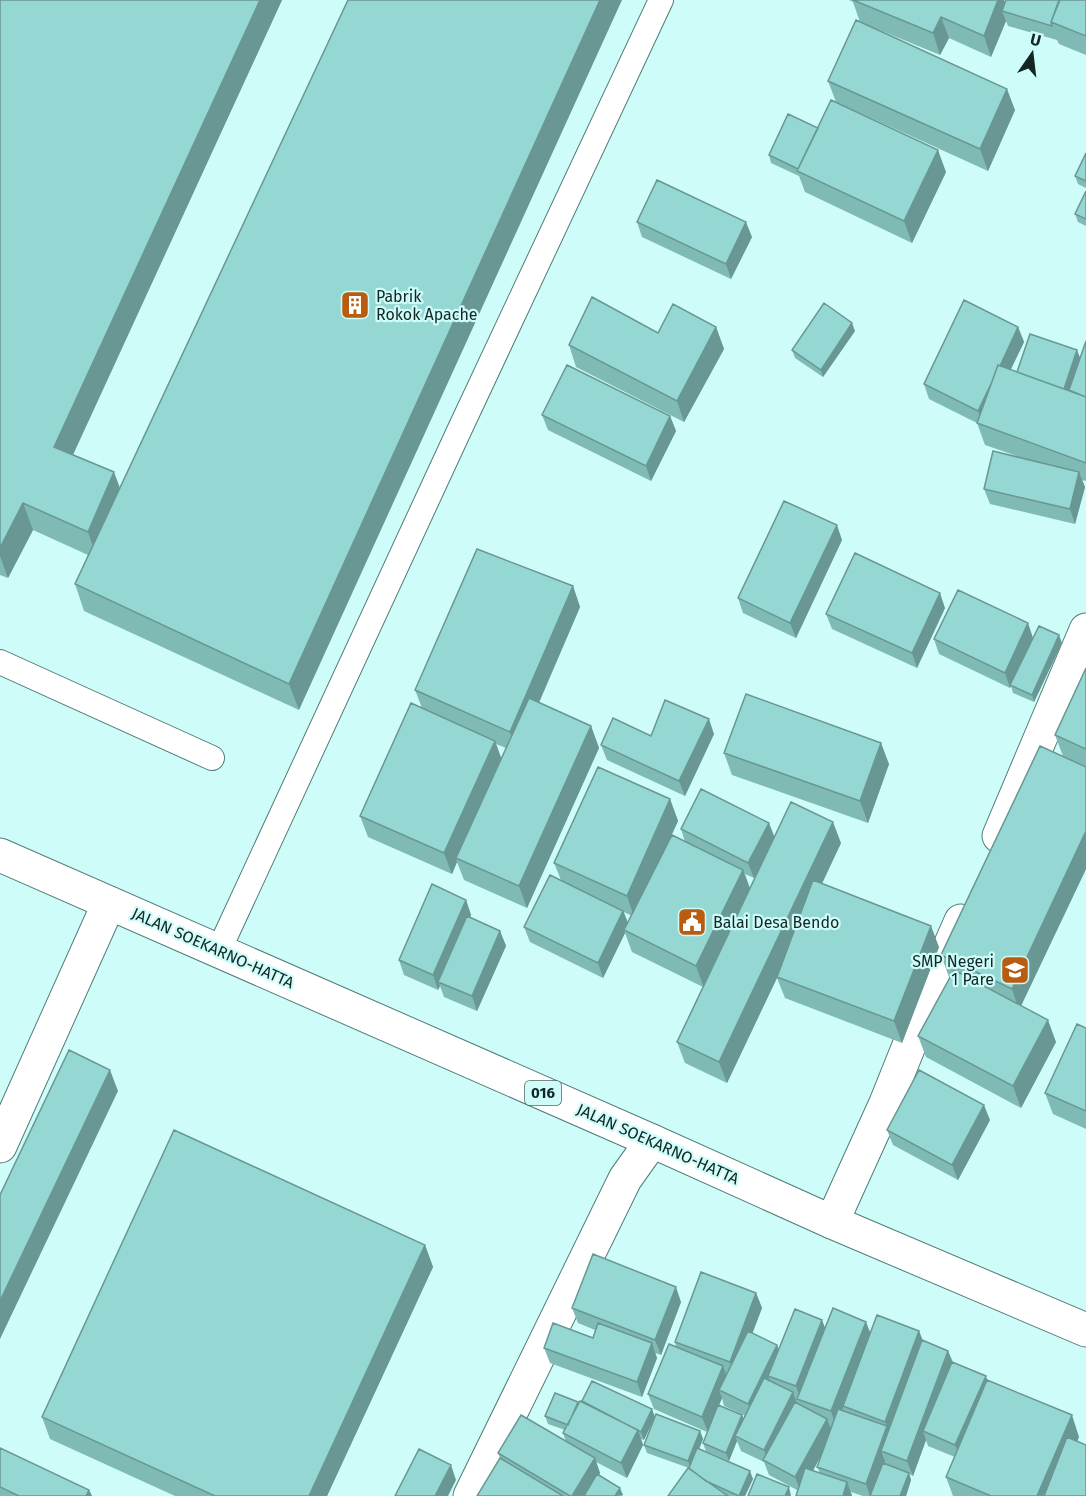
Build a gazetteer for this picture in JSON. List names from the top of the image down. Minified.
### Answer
{"streets":{"street":["JALAN SOEKARNO-HATTA","016"]},"places":{"building":["Pabrik Rokok Apache"],"public building":["Balai Desa Bendo"],"school or university":["SMP Negeri 1 Pare"]},"north":"top"}
